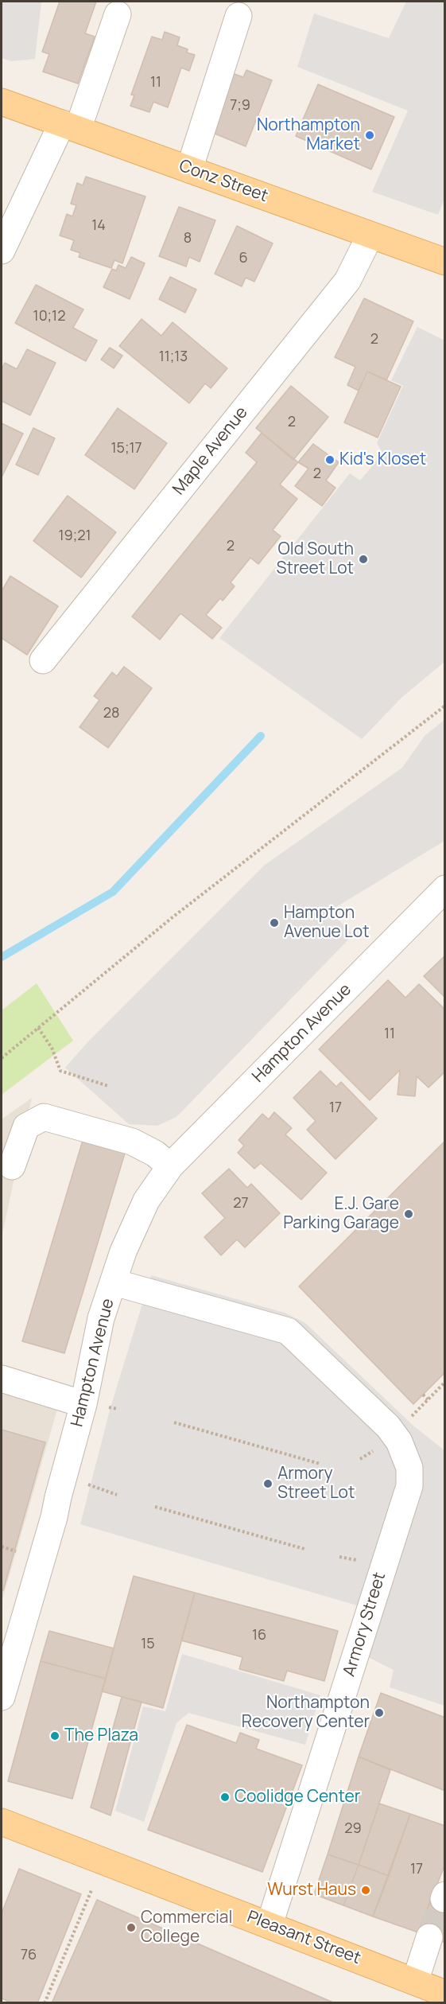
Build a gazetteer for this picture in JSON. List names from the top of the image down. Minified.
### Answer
{"streets":{"main road":["Conz Street","Pleasant Street"],"street":["Maple Avenue","Hampton Avenue","Armory Street"]},"crossings":[["Conz Street","Maple Avenue"],["Hampton Avenue","Armory Street"],["Armory Street","Pleasant Street"]],"places":["Northampton Market","Kid's Kloset","Old South Street Lot","Hampton Avenue Lot","E.J. Gare Parking Garage","Armory Street Lot","Northampton Recovery Center","The Plaza","Coolidge Center","Wurst Haus","Commercial College"],"house_numbers":["11","7;9","14","8","6","10;12","2","11;13","2","15;17","2","19;21","2","28","11","17","27","16","15","29","17","76"]}
